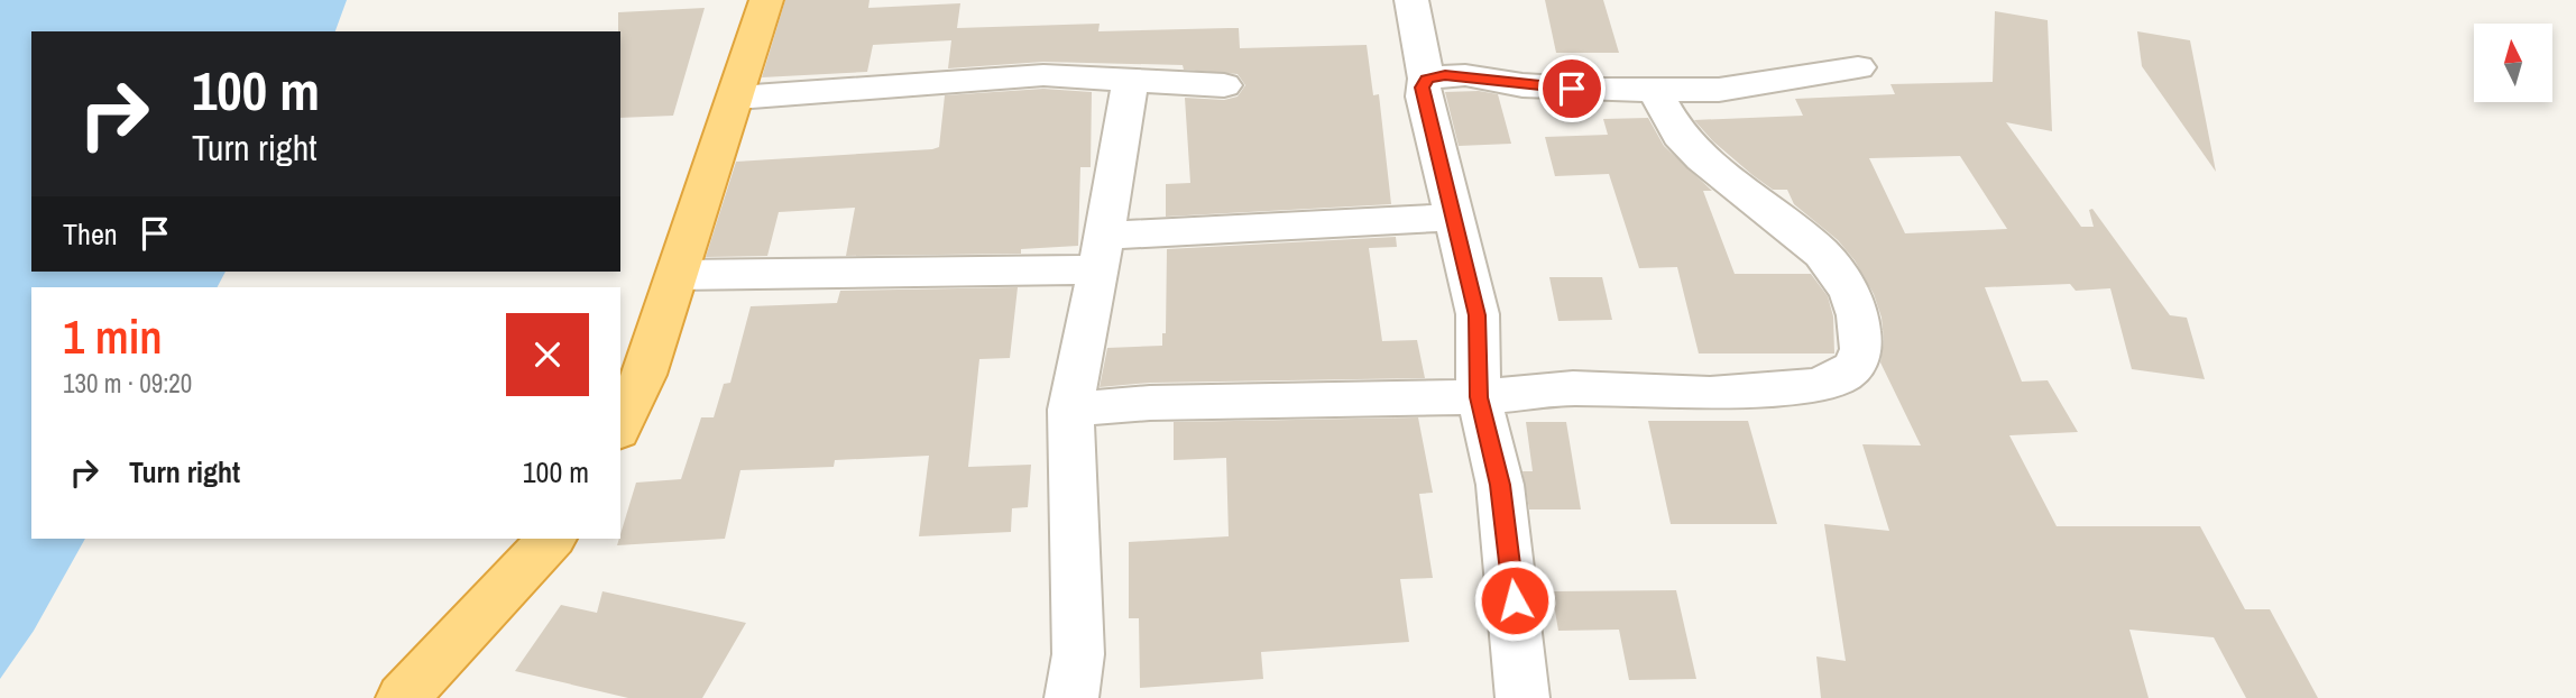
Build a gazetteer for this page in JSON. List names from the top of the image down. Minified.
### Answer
{"north":"top","page":{"turn":["100 m","Turn right"],"then":"Then","heading":["1 min","130 m · 09:20"],"list":[{"name":"Turn right","value":"100 m"}]}}
